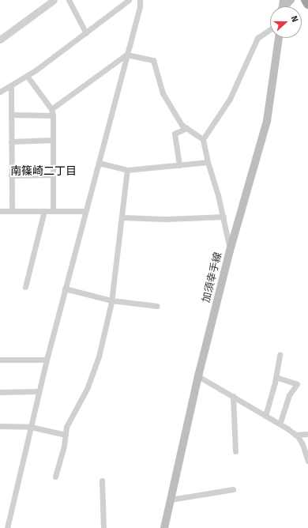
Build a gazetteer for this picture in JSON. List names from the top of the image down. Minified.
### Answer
{"streets":{"main road":["加須幸手線"]},"districts":["南篠崎二丁目"],"north":"right"}
